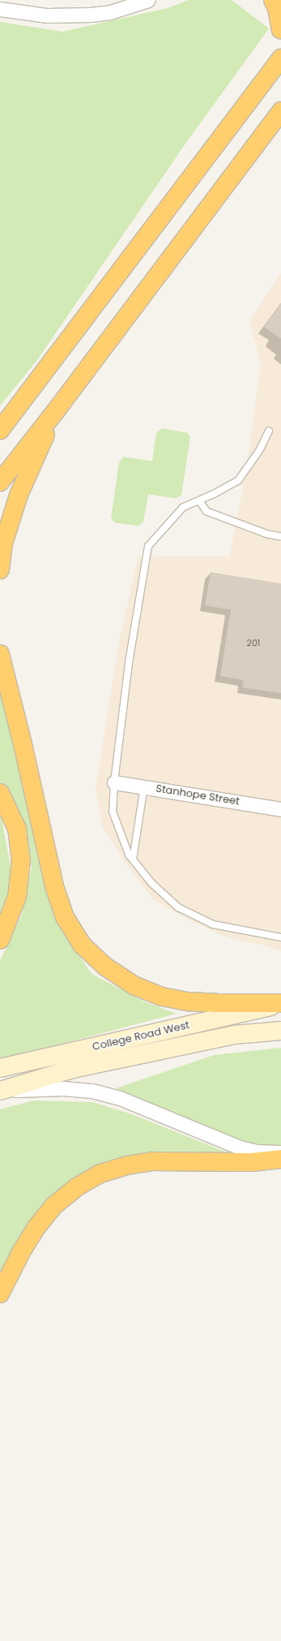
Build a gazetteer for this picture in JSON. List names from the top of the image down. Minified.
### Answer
{"streets":{"street":["Stanhope Street","College Road West"]},"house_numbers":["201"]}
